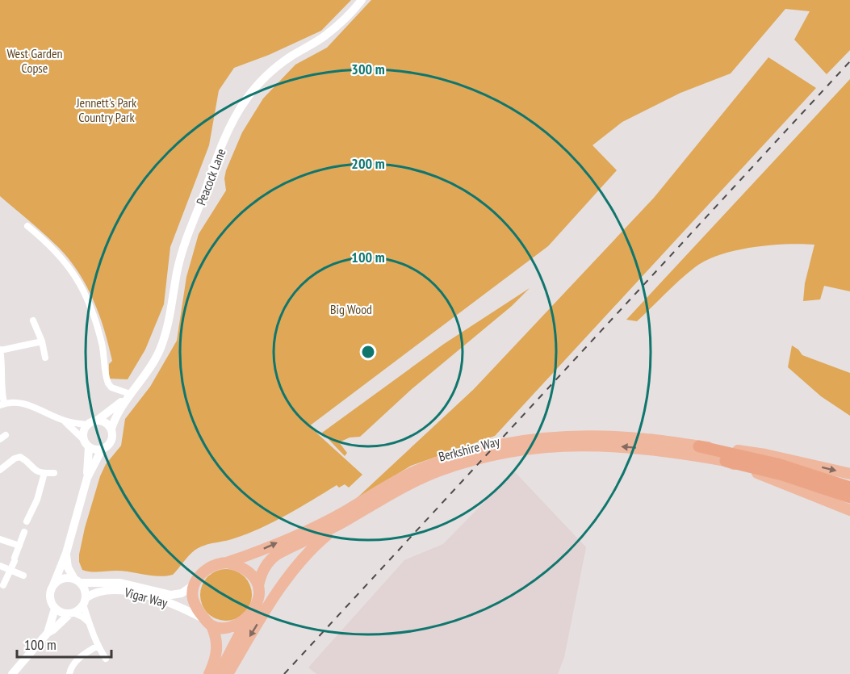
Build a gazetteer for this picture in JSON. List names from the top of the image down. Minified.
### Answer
{"streets":{"highway":["Berkshire Way"],"street":["Peacock Lane","Vigar Way"]},"crossings":[["Berkshire Way","Vigar Way"]],"parks":["West Garden Copse","Jennett's Park Country Park","Big Wood"],"scale_bar":"100 m","rings":["300 m","200 m","100 m"]}
